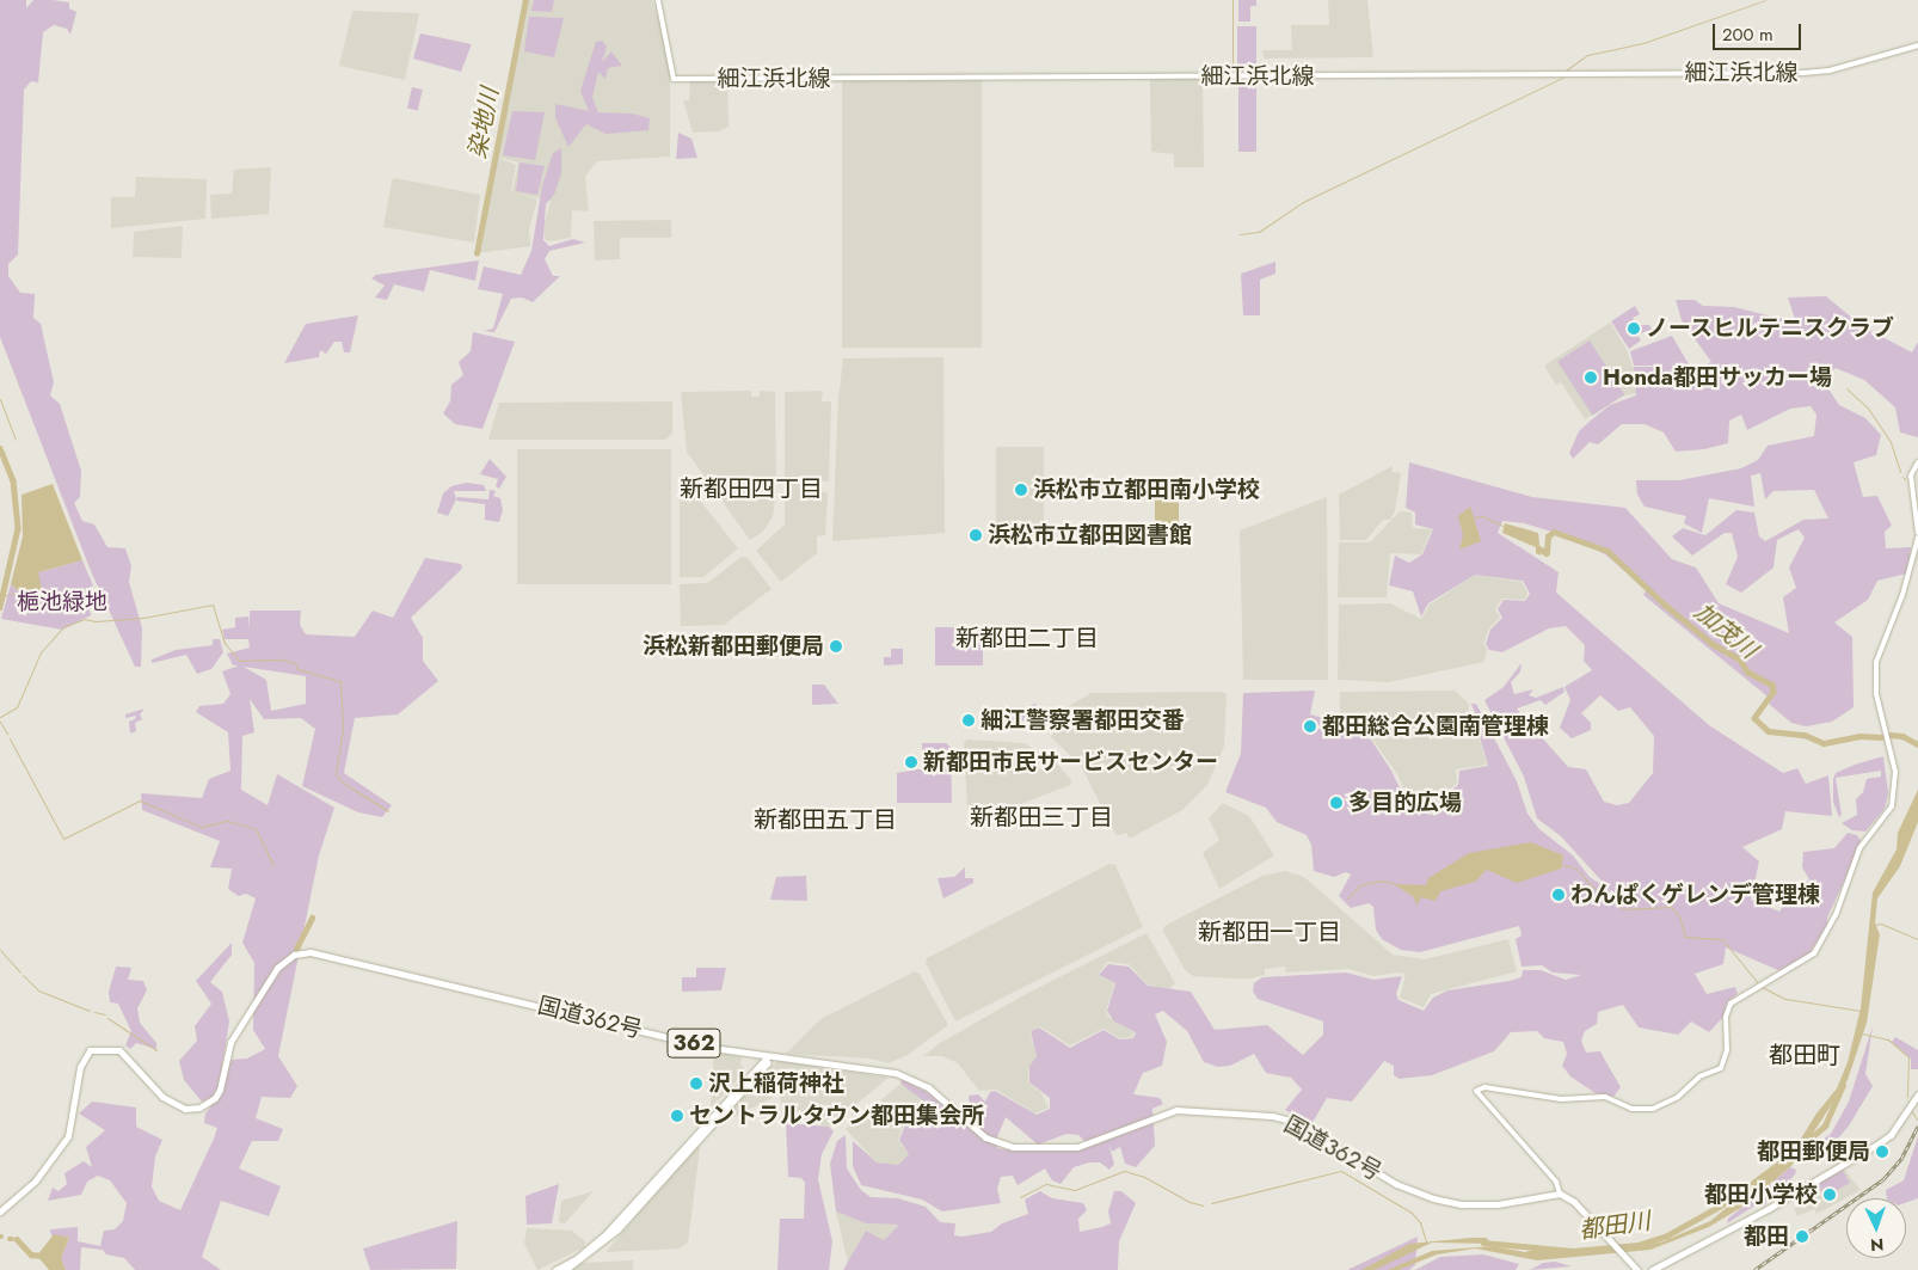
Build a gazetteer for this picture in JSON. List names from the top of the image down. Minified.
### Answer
{"streets":{"highway":["国道362号","362"],"main road":["細江浜北線"]},"crossings":[["国道362号","362"]],"districts":["新都田四丁目","新都田二丁目","新都田三丁目","新都田五丁目","新都田一丁目","都田町"],"water":["染地川","加茂川","都田川"],"parks":["梔池緑地"],"places":["ノースヒルテニスクラブ","Honda都田サッカー場","浜松市立都田南小学校","浜松市立都田図書館","浜松新都田郵便局","細江警察署都田交番","都田総合公園南管理棟","新都田市民サービスセンター","多目的広場","わんぱくゲレンデ管理棟","沢上稲荷神社","セントラルタウン都田集会所","都田郵便局","都田小学校","都田"],"scale_bar":"200 m","north":"bottom"}
